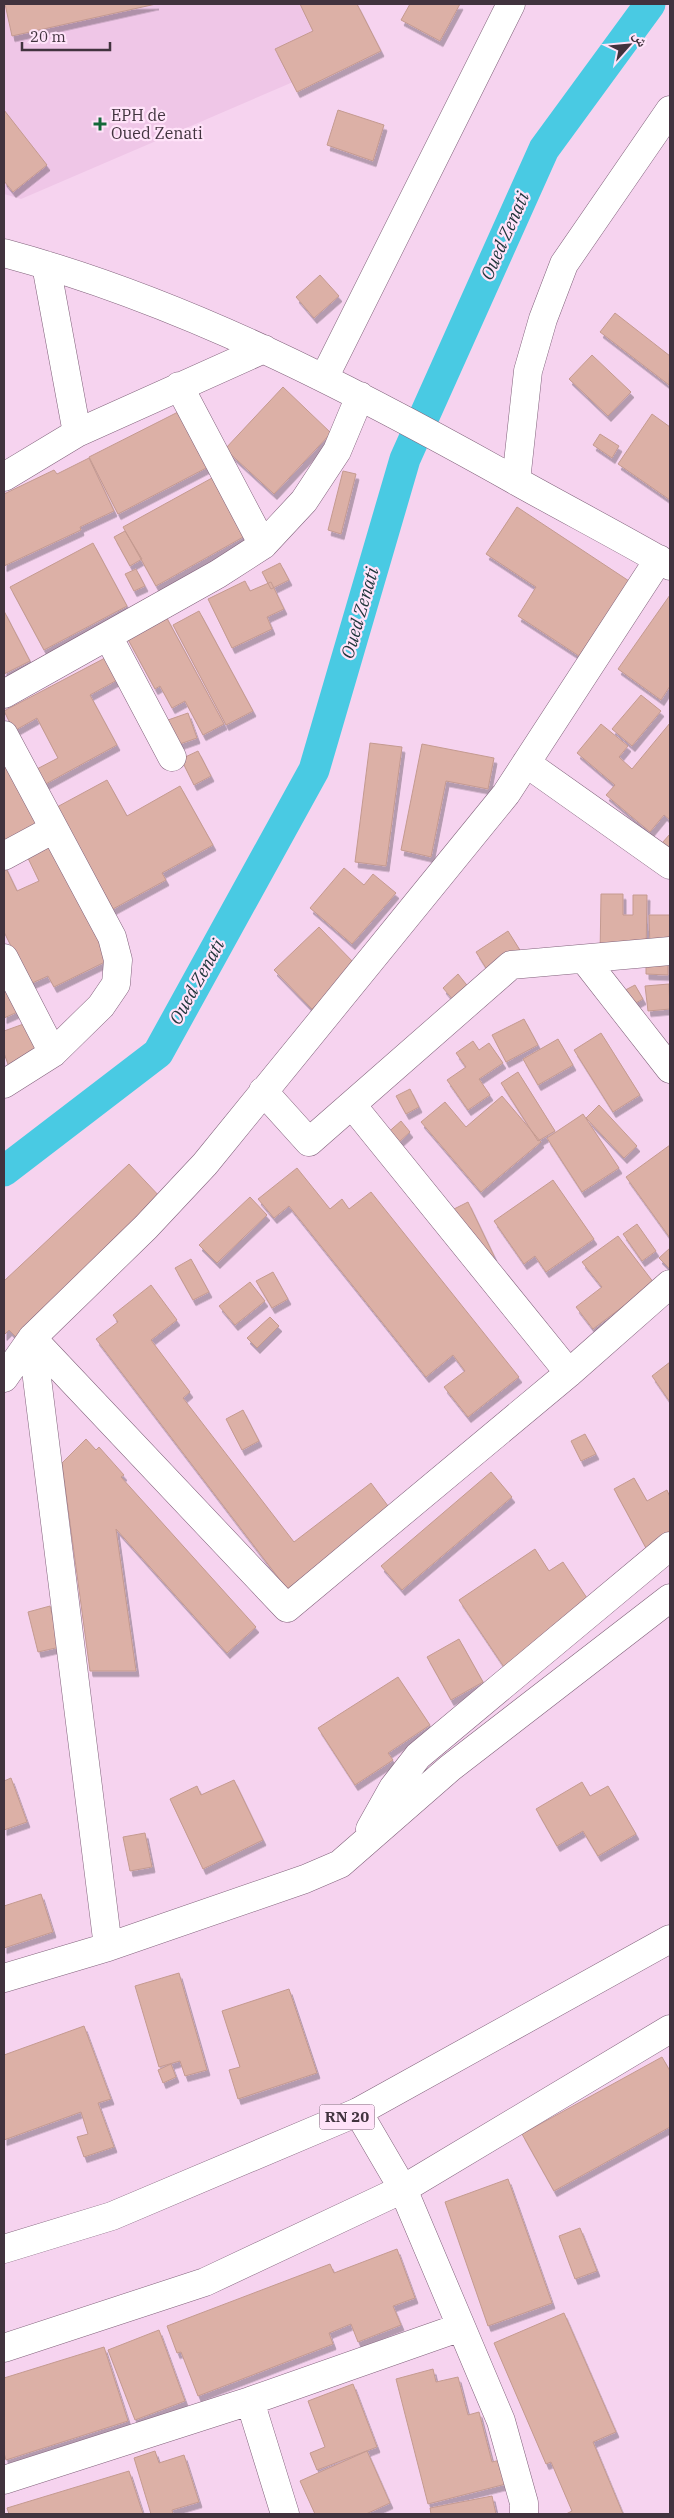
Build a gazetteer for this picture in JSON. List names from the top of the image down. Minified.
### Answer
{"streets":{"street":["RN 20"]},"water":["Oued Zenati"],"places":{"health":["EPH de Oued Zenati"]},"scale_bar":"20 m","north":"top right"}
